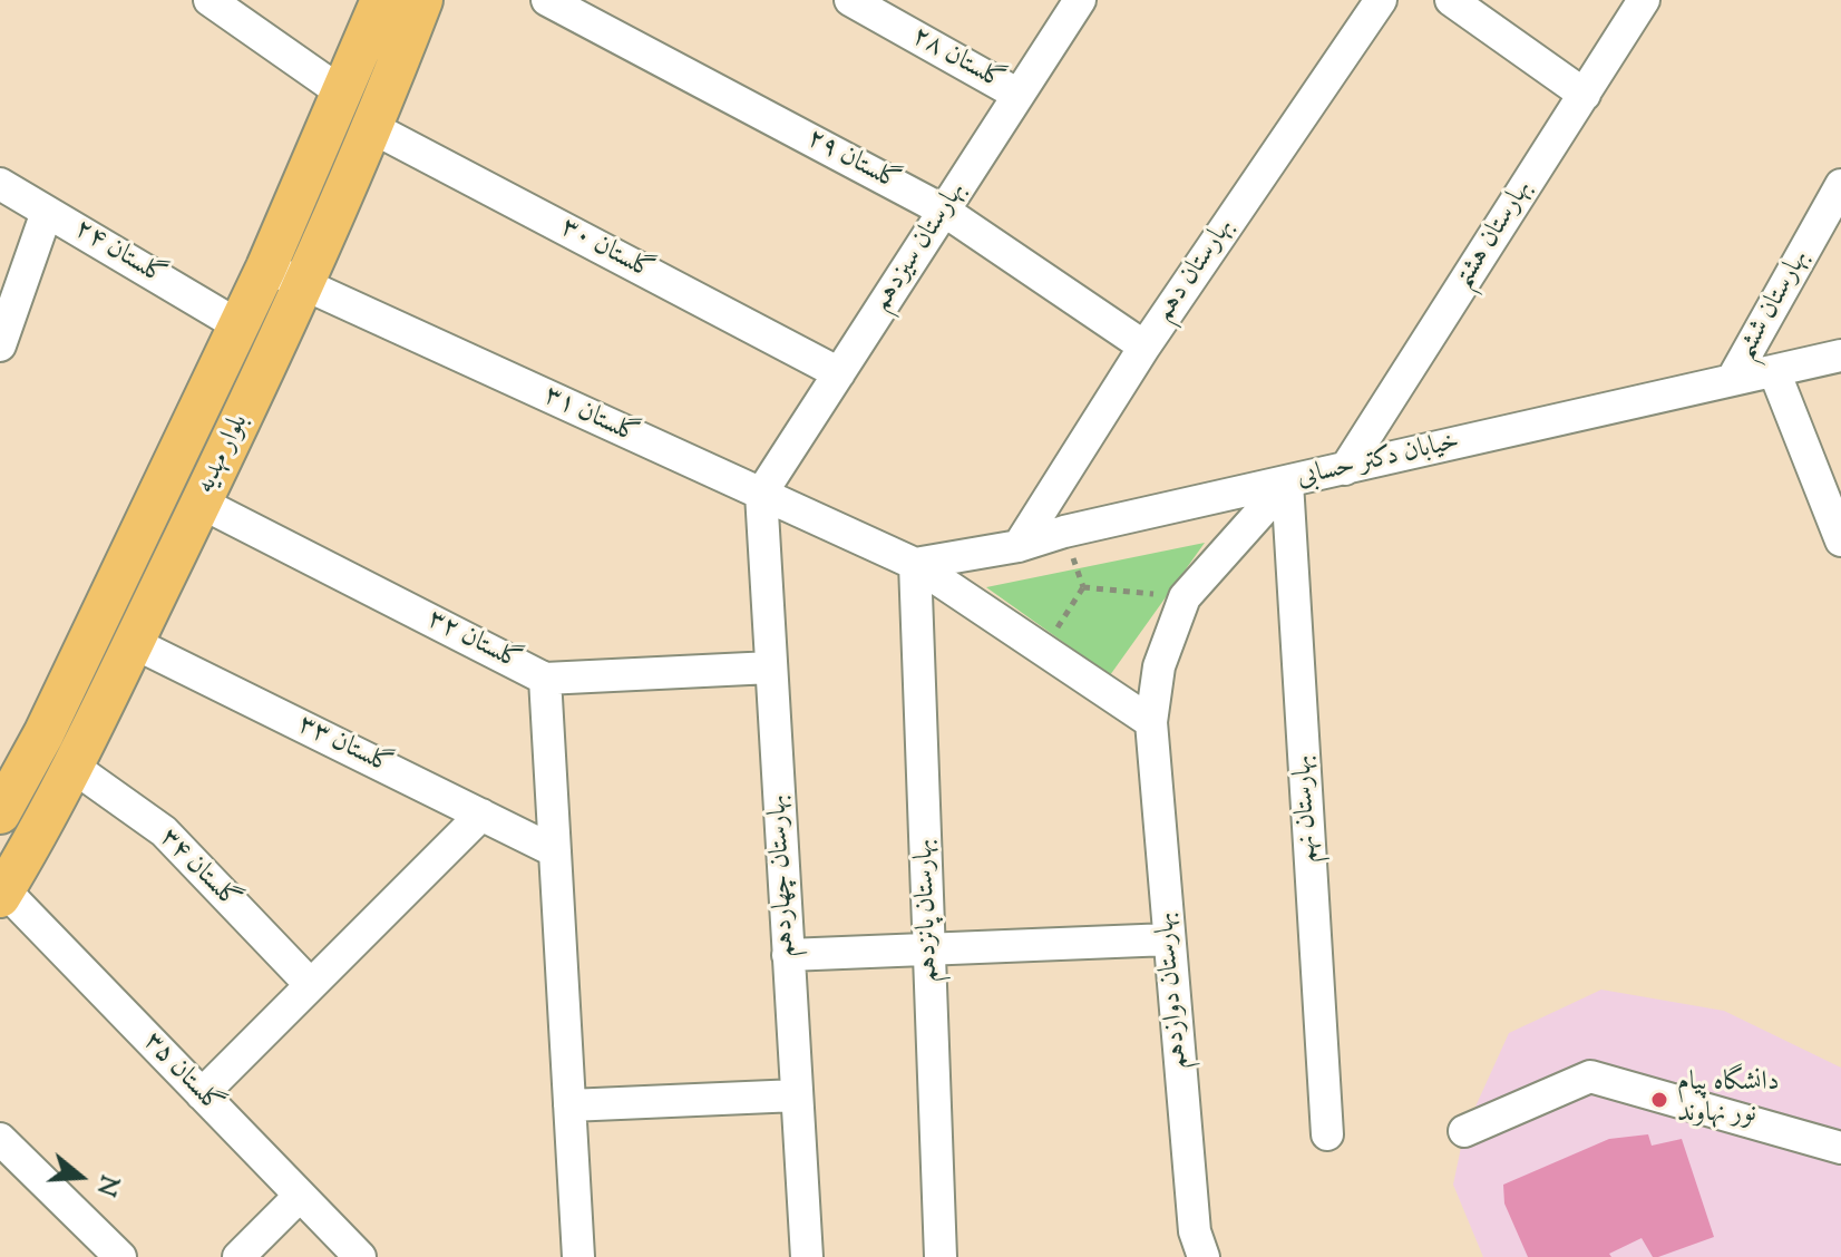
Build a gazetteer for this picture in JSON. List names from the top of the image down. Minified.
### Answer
{"streets":{"main road":["بلوار مهدیه"],"street":["گلستان ۲۸","گلستان ۲۹","بهارستان هشتم","بهارستان سیزدهم","گلستان ۳۰","گلستان ۲۴","بهارستان دهم","بهارستان ششم","گلستان ۳۱","خیابان دکتر حسابی","گلستان ۳۲","گلستان ۳۳","بهارستان نهم","گلستان ۳۴","بهارستان چهاردهم","بهارستان پانزدهم","بهارستان دوازدهم","گلستان ۳۵"]},"crossings":[["گلستان ۲۸","بهارستان سیزدهم"],["گلستان ۲۹","بهارستان سیزدهم"],["گلستان ۲۹","بهارستان دهم"],["بهارستان هشتم","خیابان دکتر حسابی"],["بهارستان سیزدهم","گلستان ۳۰"],["بهارستان سیزدهم","گلستان ۳۱"],["بهارستان سیزدهم","بهارستان چهاردهم"],["گلستان ۳۰","بلوار مهدیه"],["گلستان ۲۴","بلوار مهدیه"],["بهارستان دهم","خیابان دکتر حسابی"],["بهارستان ششم","خیابان دکتر حسابی"],["گلستان ۳۱","بلوار مهدیه"],["گلستان ۳۱","خیابان دکتر حسابی"],["گلستان ۳۱","بهارستان چهاردهم"],["گلستان ۳۱","بهارستان پانزدهم"],["گلستان ۳۱","بهارستان دوازدهم"],["بلوار مهدیه","گلستان ۳۲"],["بلوار مهدیه","گلستان ۳۳"],["بلوار مهدیه","گلستان ۳۴"],["بلوار مهدیه","گلستان ۳۵"],["خیابان دکتر حسابی","بهارستان نهم"],["خیابان دکتر حسابی","بهارستان پانزدهم"],["گلستان ۳۲","بهارستان چهاردهم"]],"places":["دانشگاه پیام نور نهاوند"],"north":"right"}
